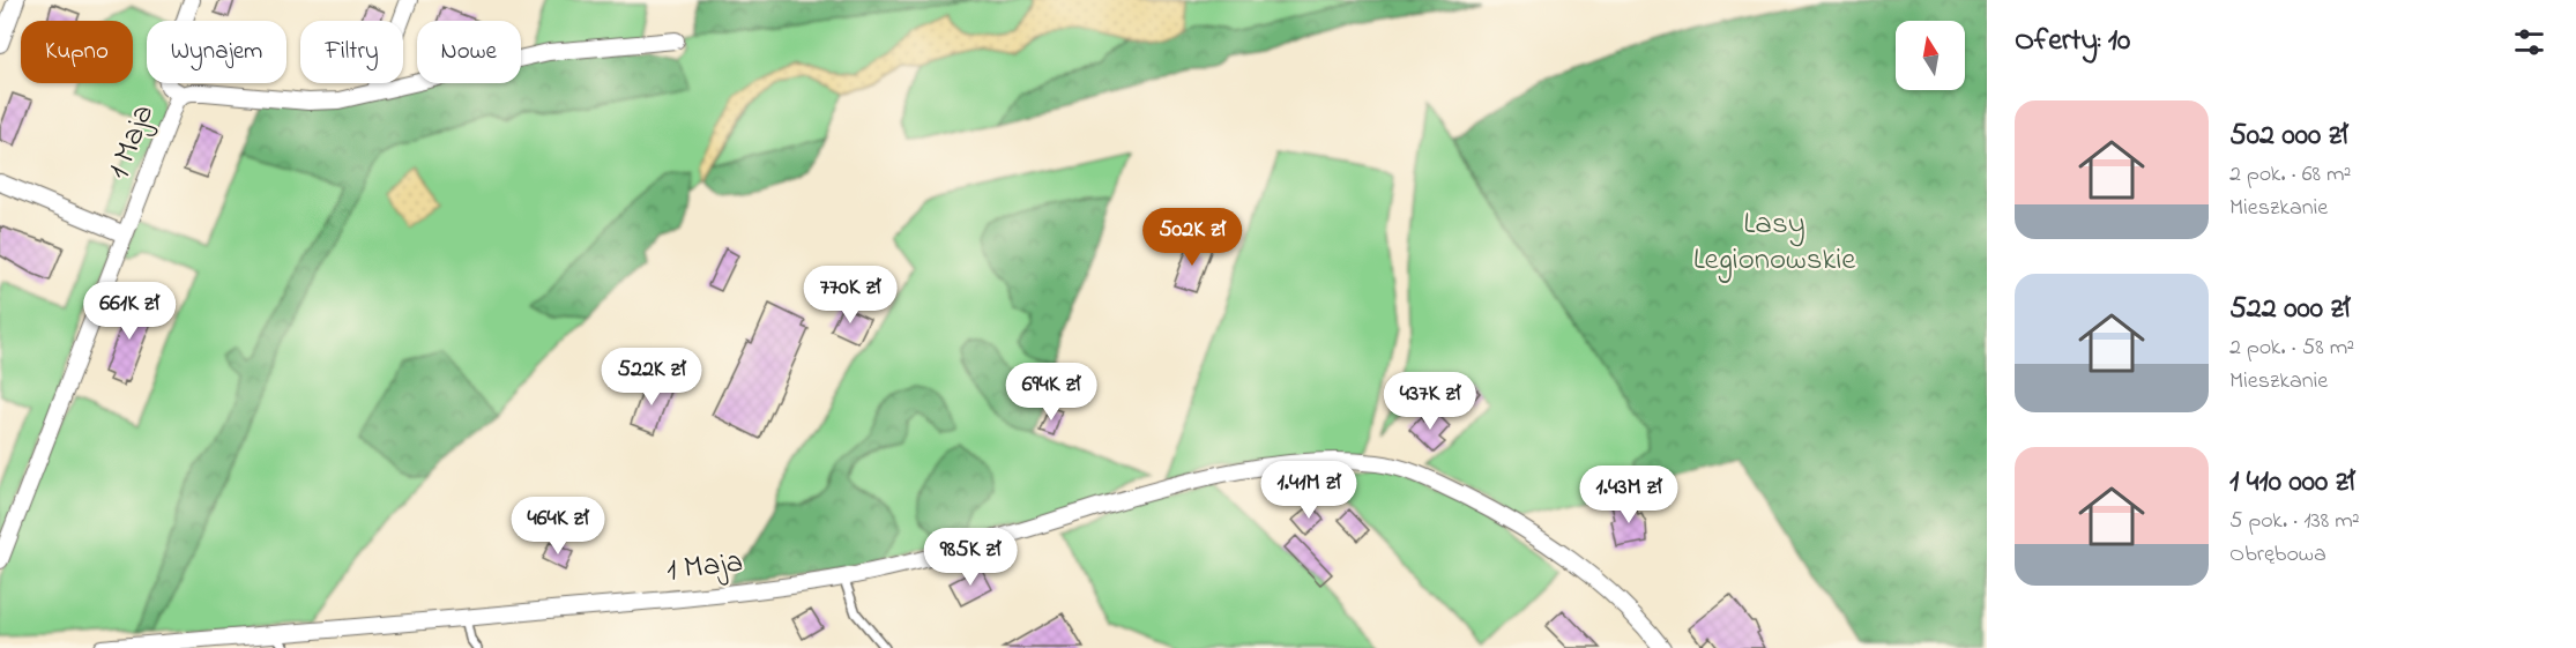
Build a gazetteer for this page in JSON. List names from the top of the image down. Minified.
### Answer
{"streets":{"street":["1 Maja"]},"parks":["Lasy Legionowskie"],"north":"top","page":{"heading":"Oferty: 10","chip":["Kupno","Wynajem","Filtry","Nowe"],"list":[{"name":"502 000 zł","note":"2 pok. · 68 m² · Mieszkanie"},{"name":"522 000 zł","note":"2 pok. · 58 m² · Mieszkanie"},{"name":"1 410 000 zł","note":"5 pok. · 138 m² · Obrębowa"}],"price":["502K zł","770K zł","661K zł","522K zł","694K zł","437K zł","1.41M zł","1.43M zł","464K zł","985K zł"]}}
